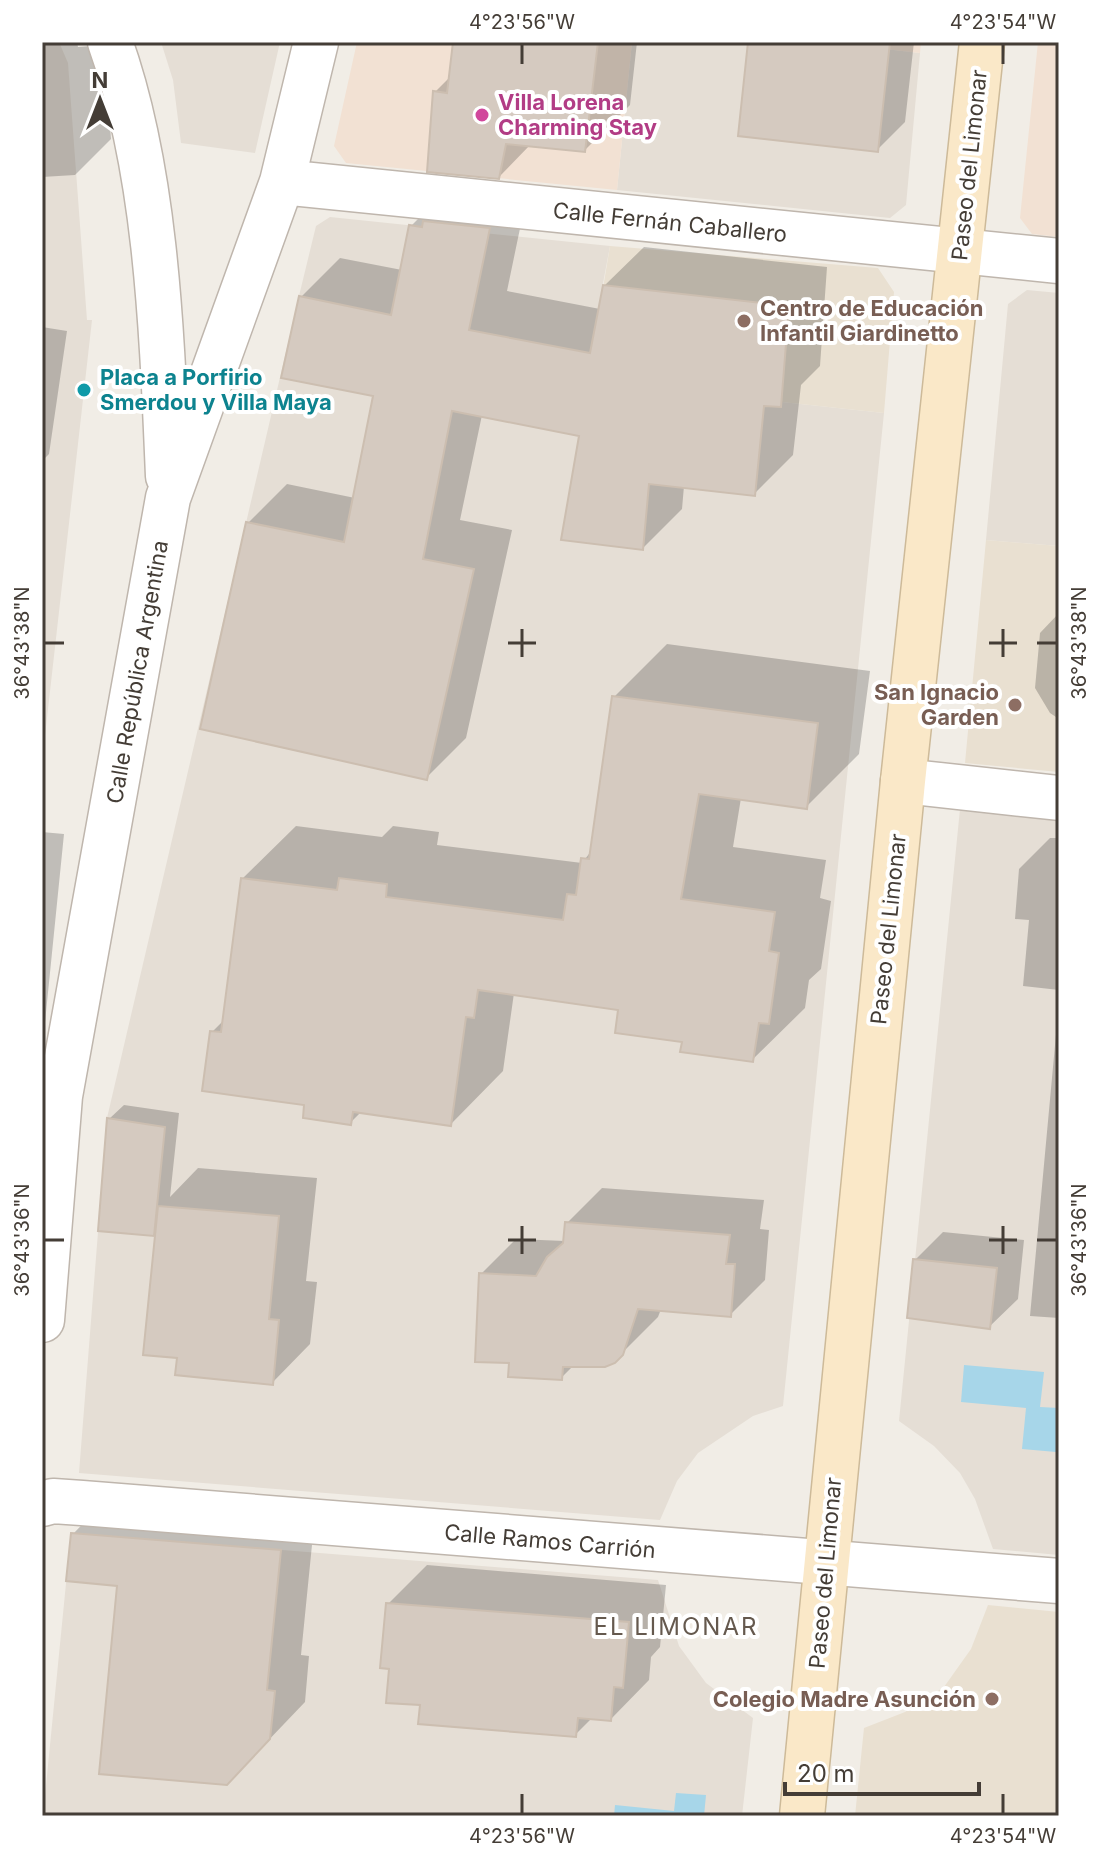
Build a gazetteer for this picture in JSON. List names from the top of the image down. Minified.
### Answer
{"streets":{"main road":["Paseo del Limonar"],"street":["Calle Fernán Caballero","Calle República Argentina","Calle Ramos Carrión"]},"crossings":[["Paseo del Limonar","Calle Fernán Caballero"],["Paseo del Limonar","Calle Ramos Carrión"],["Calle Fernán Caballero","Calle República Argentina"]],"districts":["EL LIMONAR"],"places":["Villa Lorena Charming Stay","Centro de Educación Infantil Giardinetto","Placa a Porfirio Smerdou y Villa Maya","San Ignacio Garden","Colegio Madre Asunción"],"scale_bar":"20 m","north":"top","coordinates":["4°23'56\"W","4°23'54\"W","36°43'38\"N","36°43'36\"N"]}
